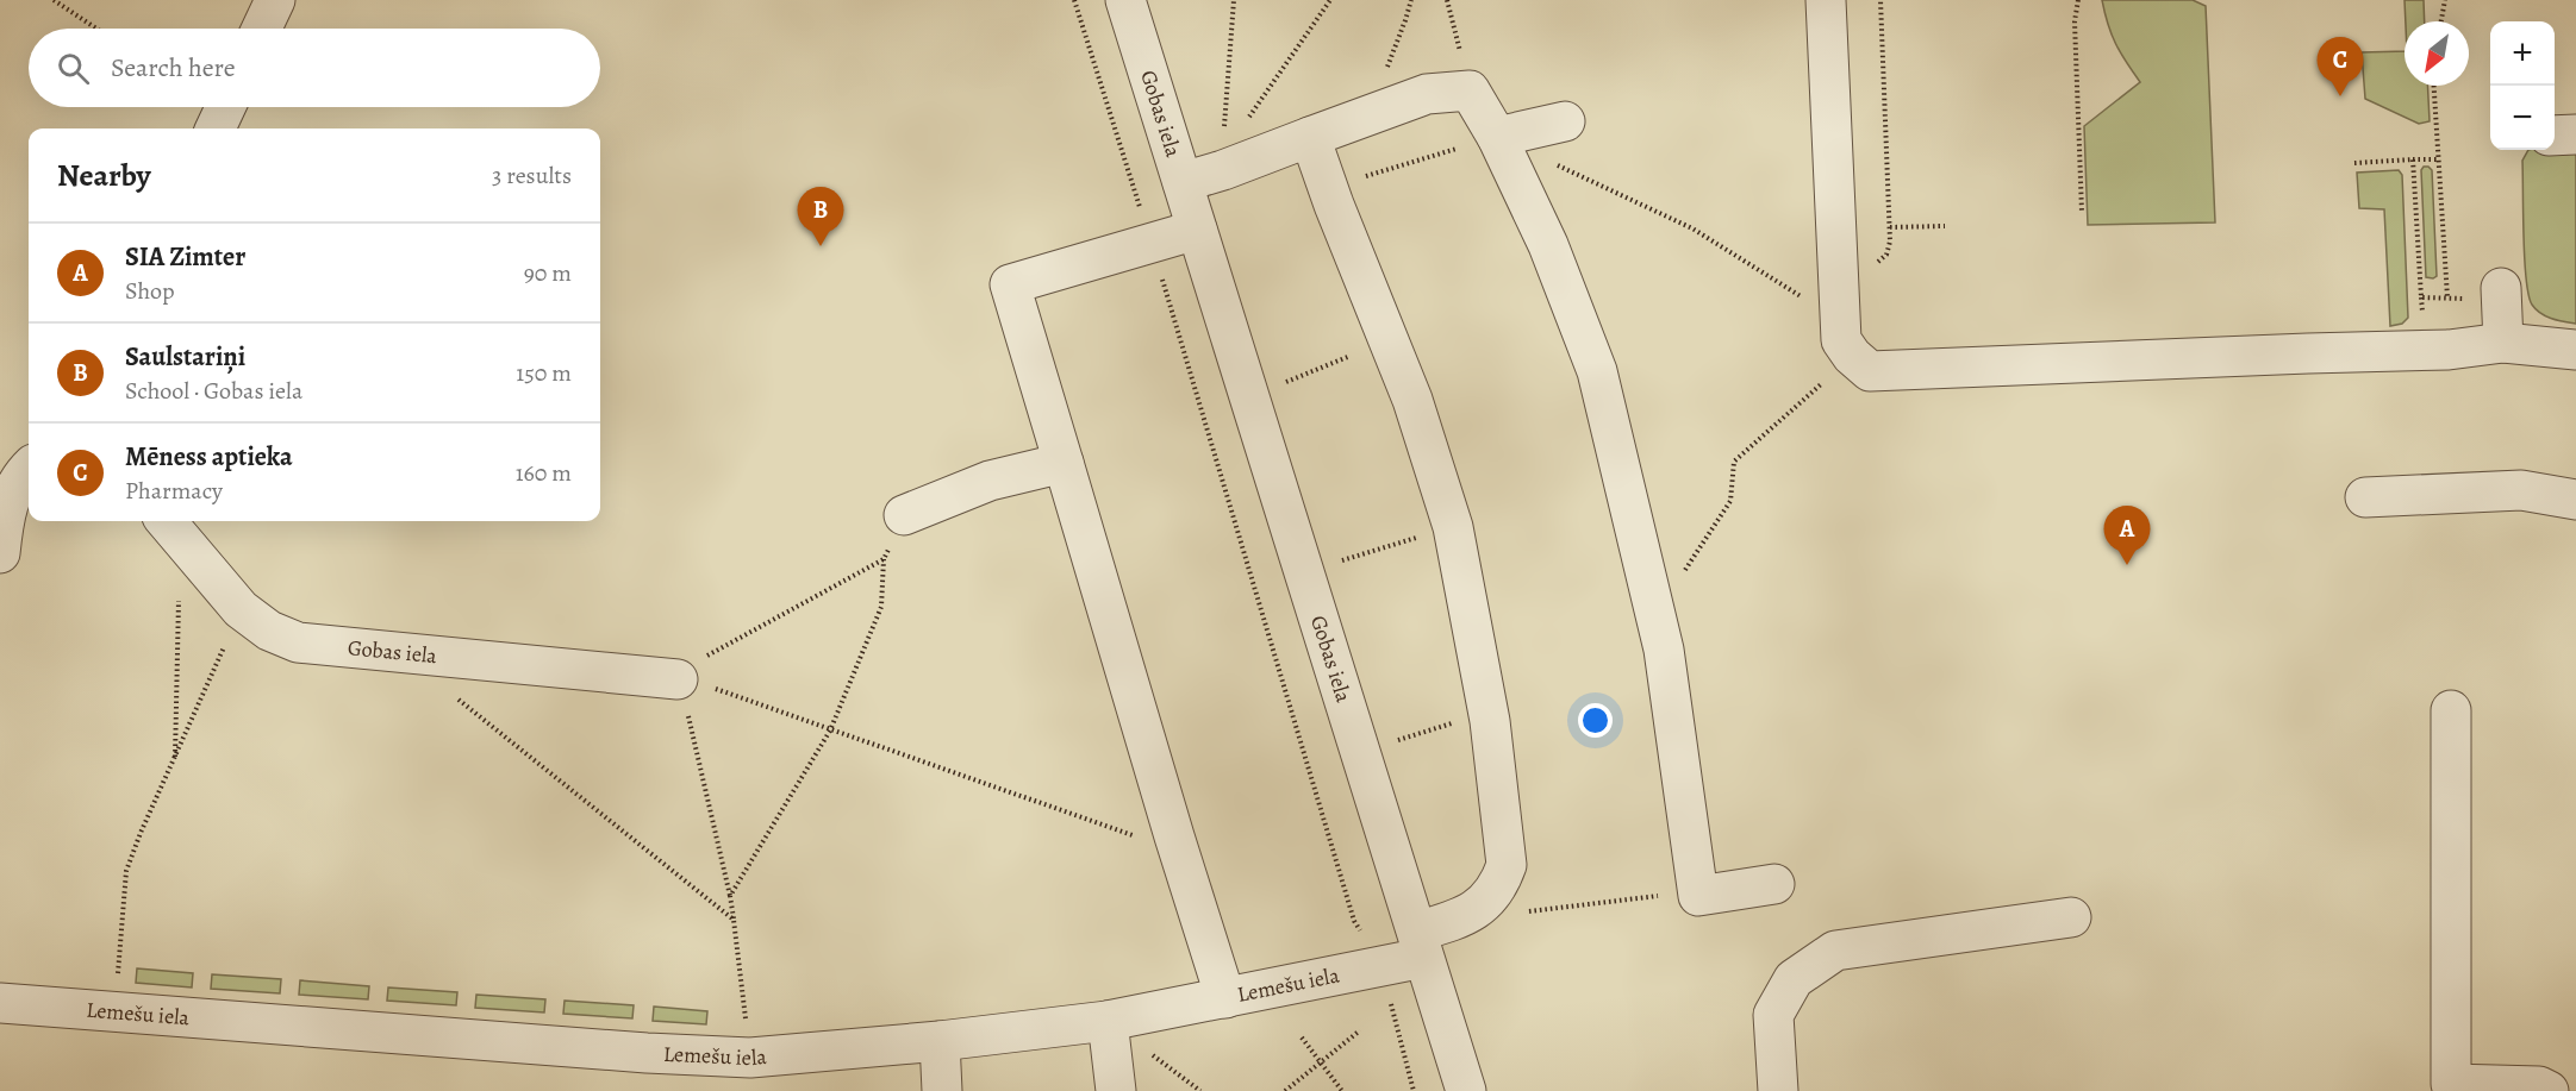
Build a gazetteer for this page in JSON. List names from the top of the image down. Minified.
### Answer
{"streets":{"street":["Gobas iela","Lemešu iela"]},"crossings":[["Gobas iela","Lemešu iela"]],"north":"bottom left","page":{"map_buttons":["+","−"],"search":"Search here","pins":["C","B","A"],"heading":["Nearby","3 results"],"list":[{"mark":"A","name":"SIA Zimter","note":"Shop","value":"90 m"},{"mark":"B","name":"Saulstariņi","note":"School · Gobas iela","value":"150 m"},{"mark":"C","name":"Mēness aptieka","note":"Pharmacy","value":"160 m"}]}}
